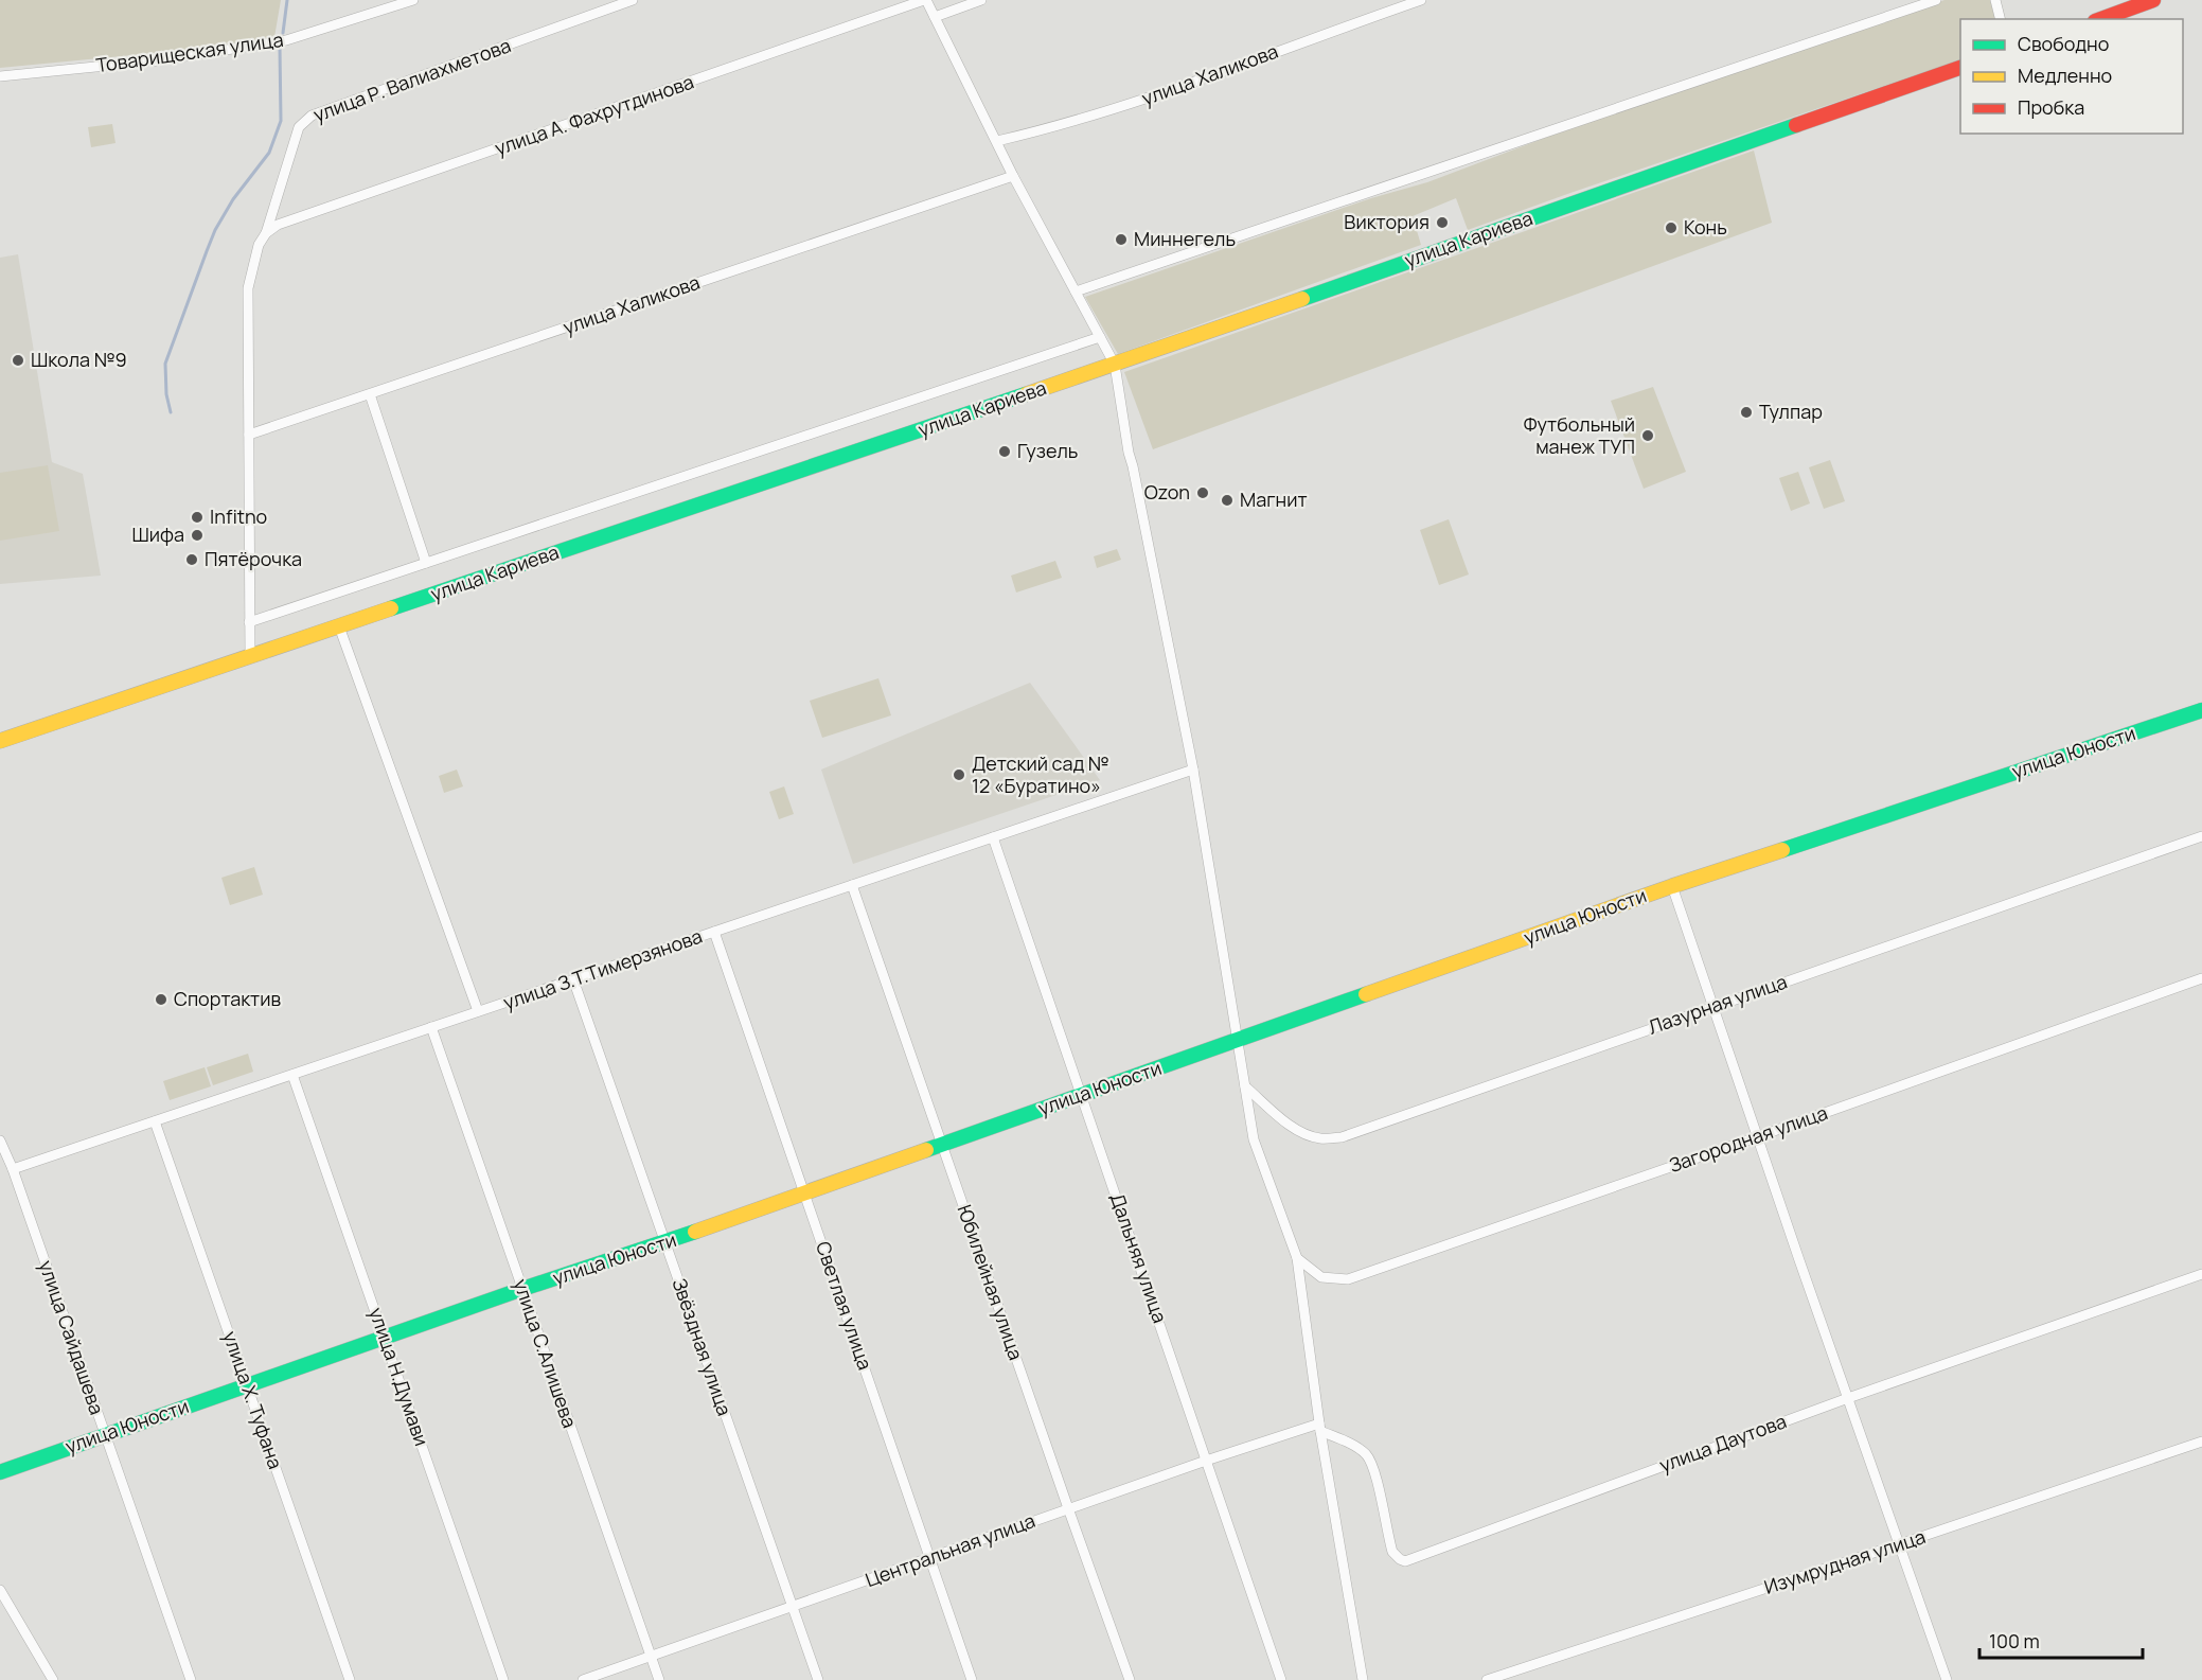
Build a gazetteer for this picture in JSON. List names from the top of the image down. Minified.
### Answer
{"streets":{"street":["Товарищеская улица","улица Халикова","улица Р. Валиахметова","улица А. Фахрутдинова","улица Кариева","улица Юности","улица З.Т.Тимерзянова","Лазурная улица","Загородная улица","Дальняя улица","Юбилейная улица","Светлая улица","улица Сайдашева","Звёздная улица","улица С.Алишева","улица Н.Думави","улица Х. Туфана","улица Даутова","Центральная улица","Изумрудная улица"]},"crossings":[["улица Р. Валиахметова","улица А. Фахрутдинова"],["улица Юности","Дальняя улица"],["улица Юности","Юбилейная улица"],["улица Юности","Светлая улица"],["улица Юности","улица Сайдашева"],["улица Юности","Звёздная улица"],["улица Юности","улица С.Алишева"],["улица Юности","улица Н.Думави"],["улица Юности","улица Х. Туфана"],["улица З.Т.Тимерзянова","Дальняя улица"],["улица З.Т.Тимерзянова","Юбилейная улица"],["улица З.Т.Тимерзянова","Светлая улица"],["улица З.Т.Тимерзянова","улица Сайдашева"],["улица З.Т.Тимерзянова","Звёздная улица"],["улица З.Т.Тимерзянова","улица С.Алишева"],["улица З.Т.Тимерзянова","улица Н.Думави"],["улица З.Т.Тимерзянова","улица Х. Туфана"],["Дальняя улица","Центральная улица"],["Юбилейная улица","Центральная улица"],["Светлая улица","Центральная улица"],["Звёздная улица","Центральная улица"],["улица С.Алишева","Центральная улица"],["улица Даутова","Центральная улица"]],"places":["Виктория","Конь","Миннегель","Школа №9","Тулпар","Футбольный манеж ТУП","Гузель","Ozon","Магнит","Infitno","Шифа","Пятёрочка","Детский сад № 12 «Буратино»","Спортактив"],"legend":["Свободно","Медленно","Пробка"],"scale_bar":"100 m"}
